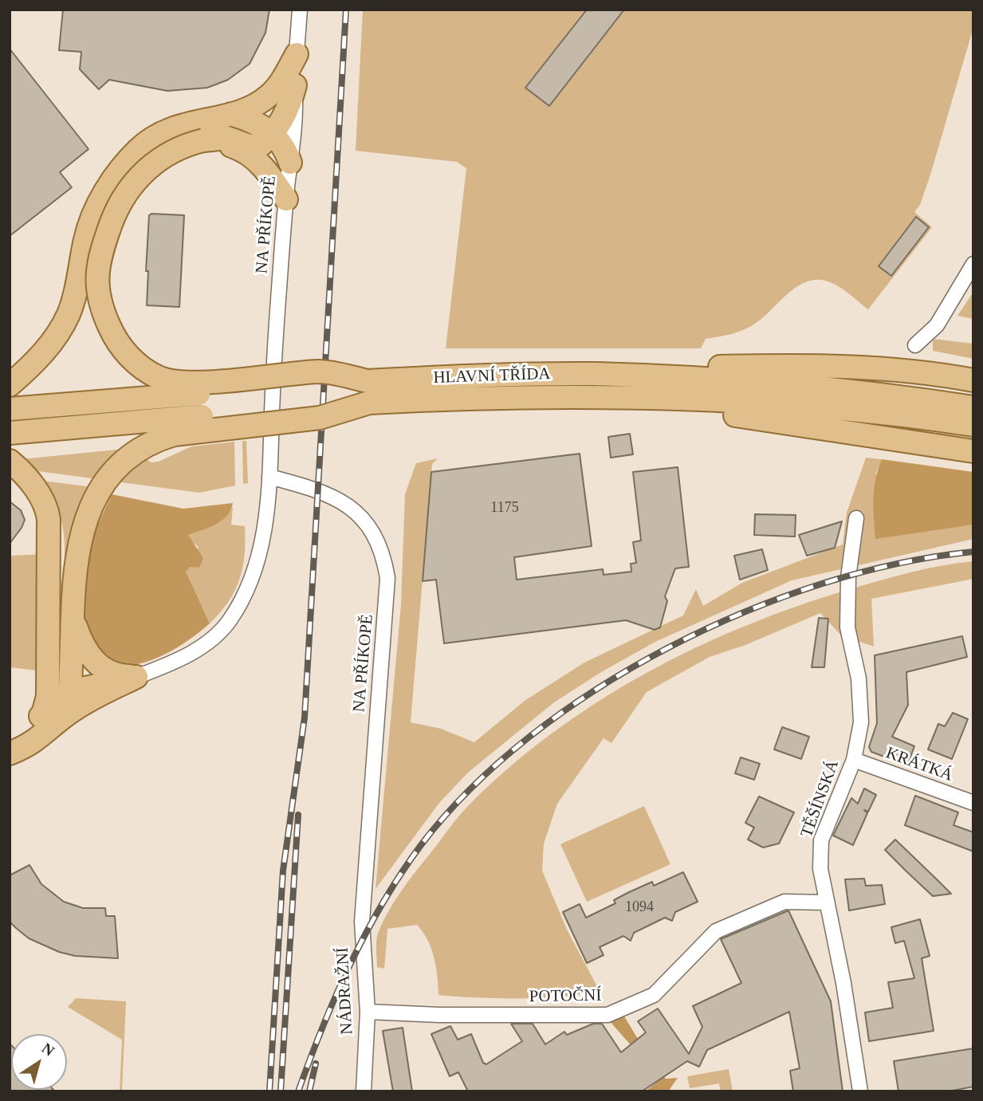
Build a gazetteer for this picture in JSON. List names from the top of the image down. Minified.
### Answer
{"streets":{"main road":["HLAVNÍ TŘÍDA"],"street":["NA PŘÍKOPĚ","KRÁTKÁ","TĚŠÍNSKÁ","NÁDRAŽNÍ","POTOČNÍ"]},"crossings":[["NA PŘÍKOPĚ","NÁDRAŽNÍ"],["KRÁTKÁ","TĚŠÍNSKÁ"],["TĚŠÍNSKÁ","POTOČNÍ"],["NÁDRAŽNÍ","POTOČNÍ"]],"house_numbers":["1175","1094"],"north":"top right"}
